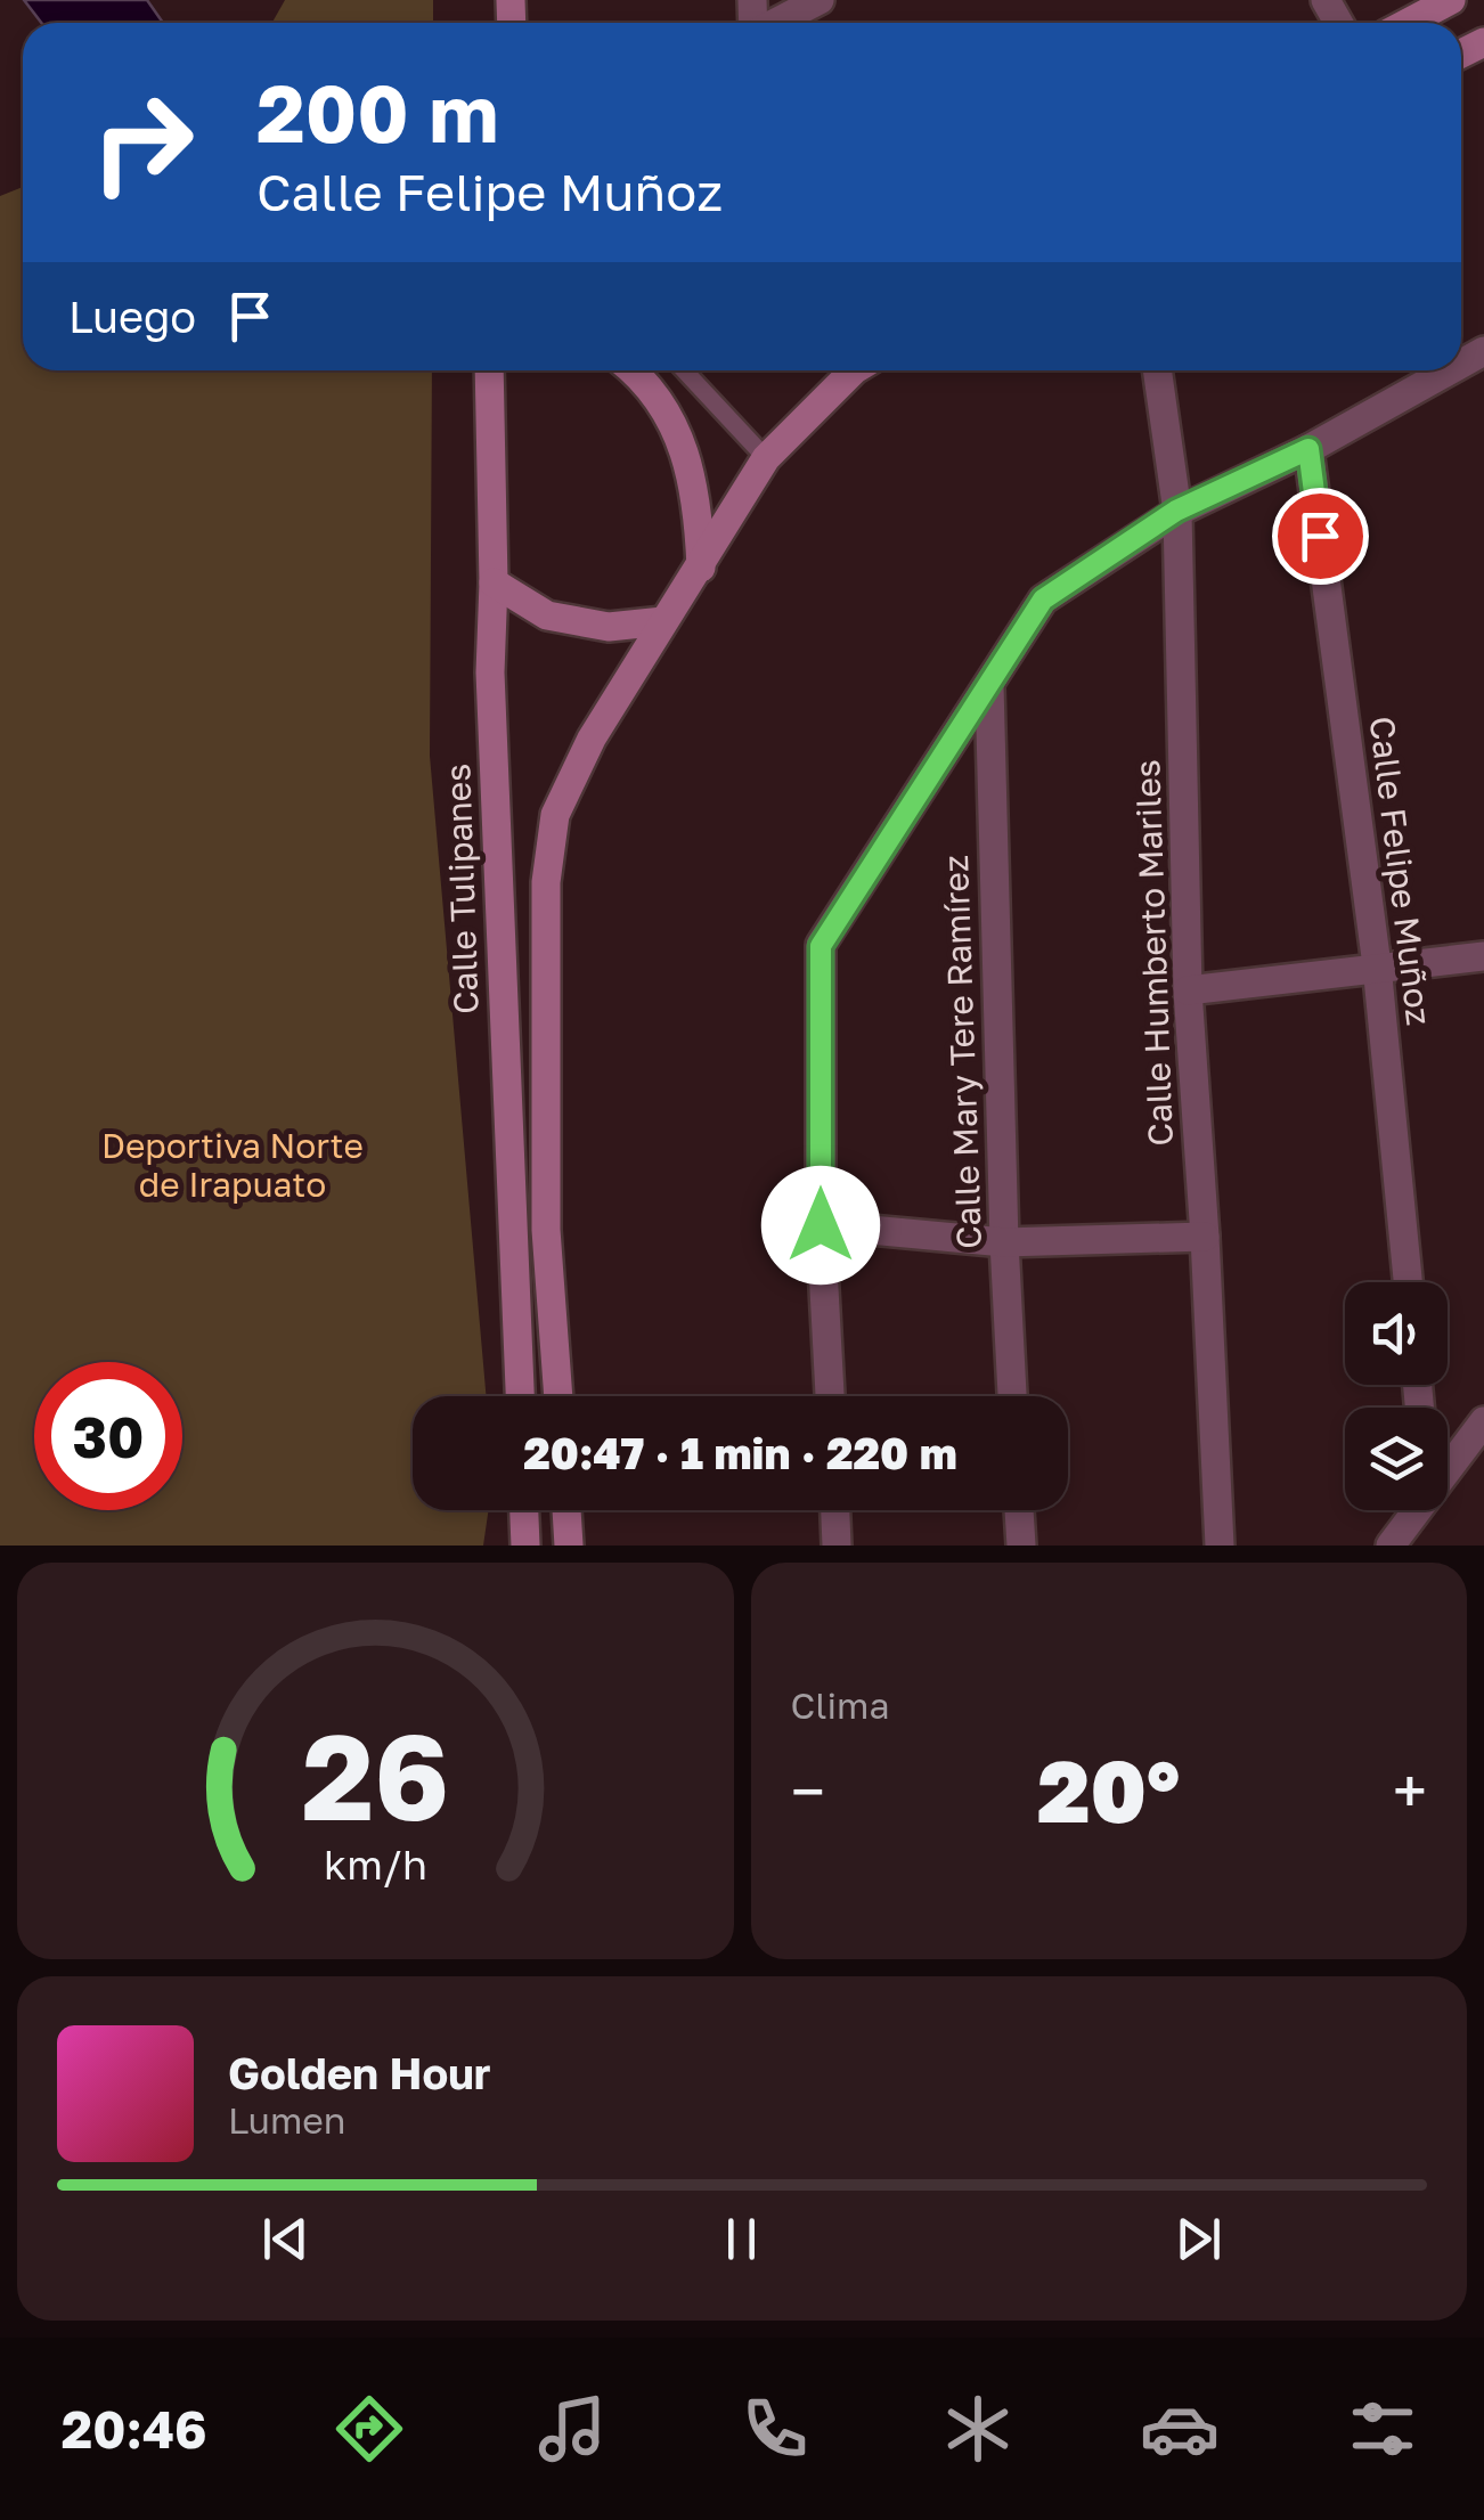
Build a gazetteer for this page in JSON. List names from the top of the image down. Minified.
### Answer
{"streets":{"main road":["Calle Tulipanes"],"street":["Calle Felipe Muñoz","Calle Humberto Mariles","Calle Mary Tere Ramírez"]},"parks":["Deportiva Norte de Irapuato"],"page":{"turn":["200 m","Calle Felipe Muñoz"],"then":"Luego","limit":"30","trip":"20:47 · 1 min · 220 m","tile":"Clima","heat":["−","20°","+"],"song":["Golden Hour","Lumen"],"tabs":"20:46","gauge":["26","km/h"]}}
